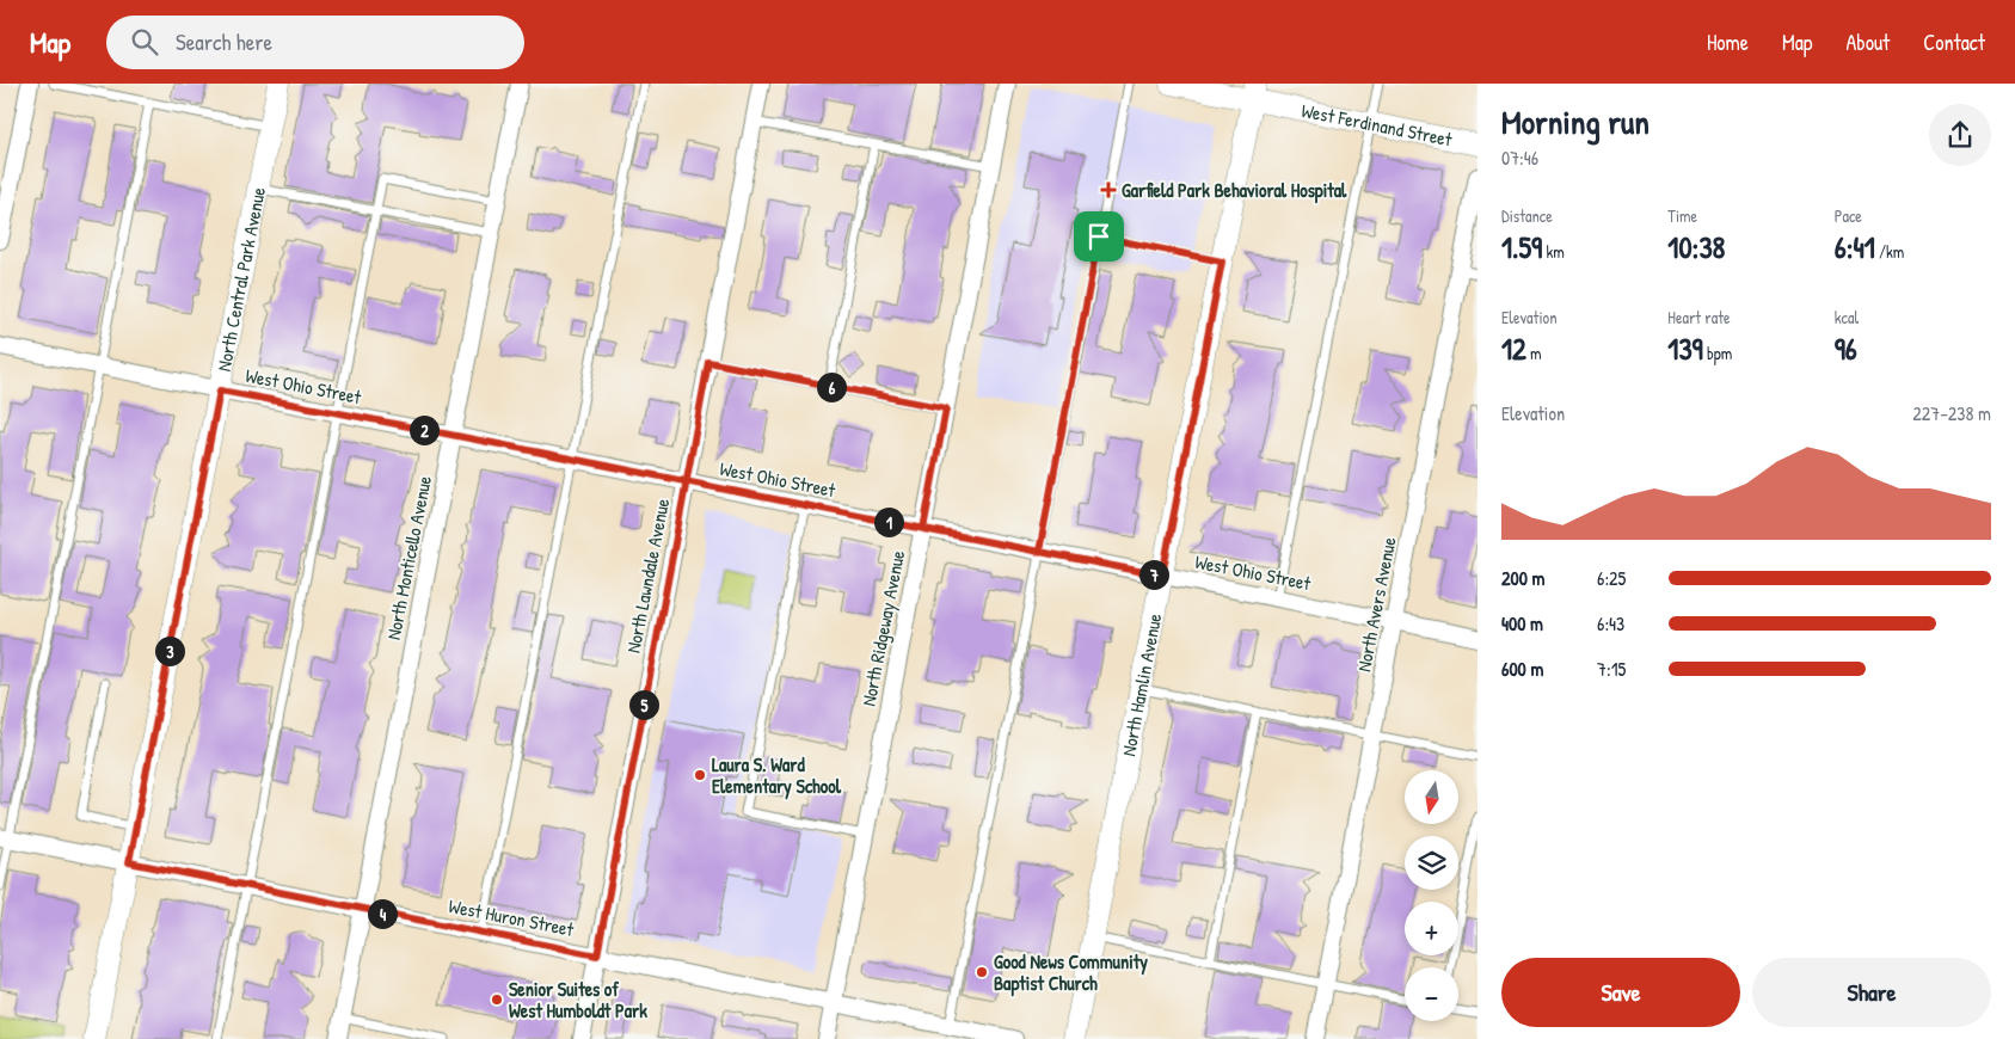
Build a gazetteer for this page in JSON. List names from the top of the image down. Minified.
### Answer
{"streets":{"street":["West Ferdinand Street","North Central Park Avenue","West Ohio Street","North Monticello Avenue","North Lawndale Avenue","North Avers Avenue","North Ridgeway Avenue","North Hamlin Avenue","West Huron Street"]},"crossings":[["West Ferdinand Street","North Hamlin Avenue"],["North Central Park Avenue","West Ohio Street"],["North Central Park Avenue","West Huron Street"],["West Ohio Street","North Monticello Avenue"],["West Ohio Street","North Lawndale Avenue"],["West Ohio Street","North Avers Avenue"],["West Ohio Street","North Ridgeway Avenue"],["West Ohio Street","North Hamlin Avenue"],["North Monticello Avenue","West Huron Street"],["North Lawndale Avenue","West Huron Street"],["North Ridgeway Avenue","West Huron Street"]],"places":{"health":["Garfield Park Behavioral Hospital"],"other":["Laura S. Ward Elementary School","Good News Community Baptist Church","Senior Suites of West Humboldt Park"]},"north":"bottom","page":{"header":"Map","search":"Search here","nav":["Home","Map","About","Contact"],"heading":["Morning run","07:46"],"stats":[["Distance","1.59 km"],["Time","10:38"],["Pace","6:41 /km"],["Elevation","12 m"],["Heart rate","139 bpm"],["kcal","96"]],"pins":["6","2","1","7","3","5","4"],"chart":["Elevation","227–238 m"],"list":[{"name":"200 m","note":"6:25"},{"name":"400 m","note":"6:43"},{"name":"600 m","note":"7:15"}],"map_buttons":["+","−"],"buttons":["Save","Share"]}}
